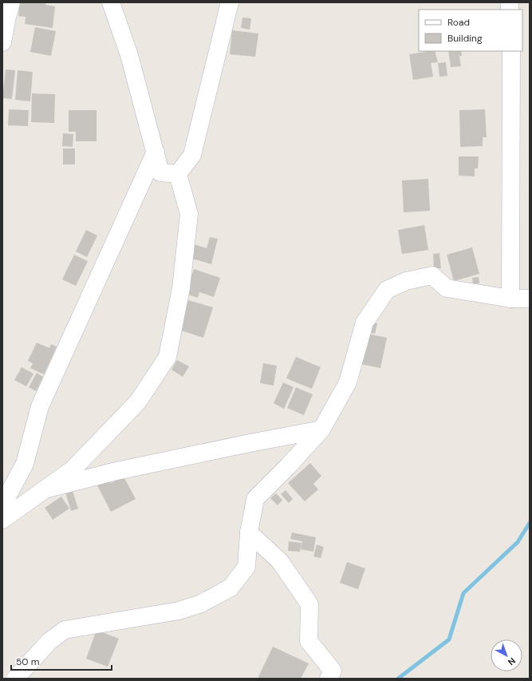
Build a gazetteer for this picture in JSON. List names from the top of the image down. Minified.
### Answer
{"legend":["Road","Building"],"scale_bar":"50 m","north":"bottom right"}
